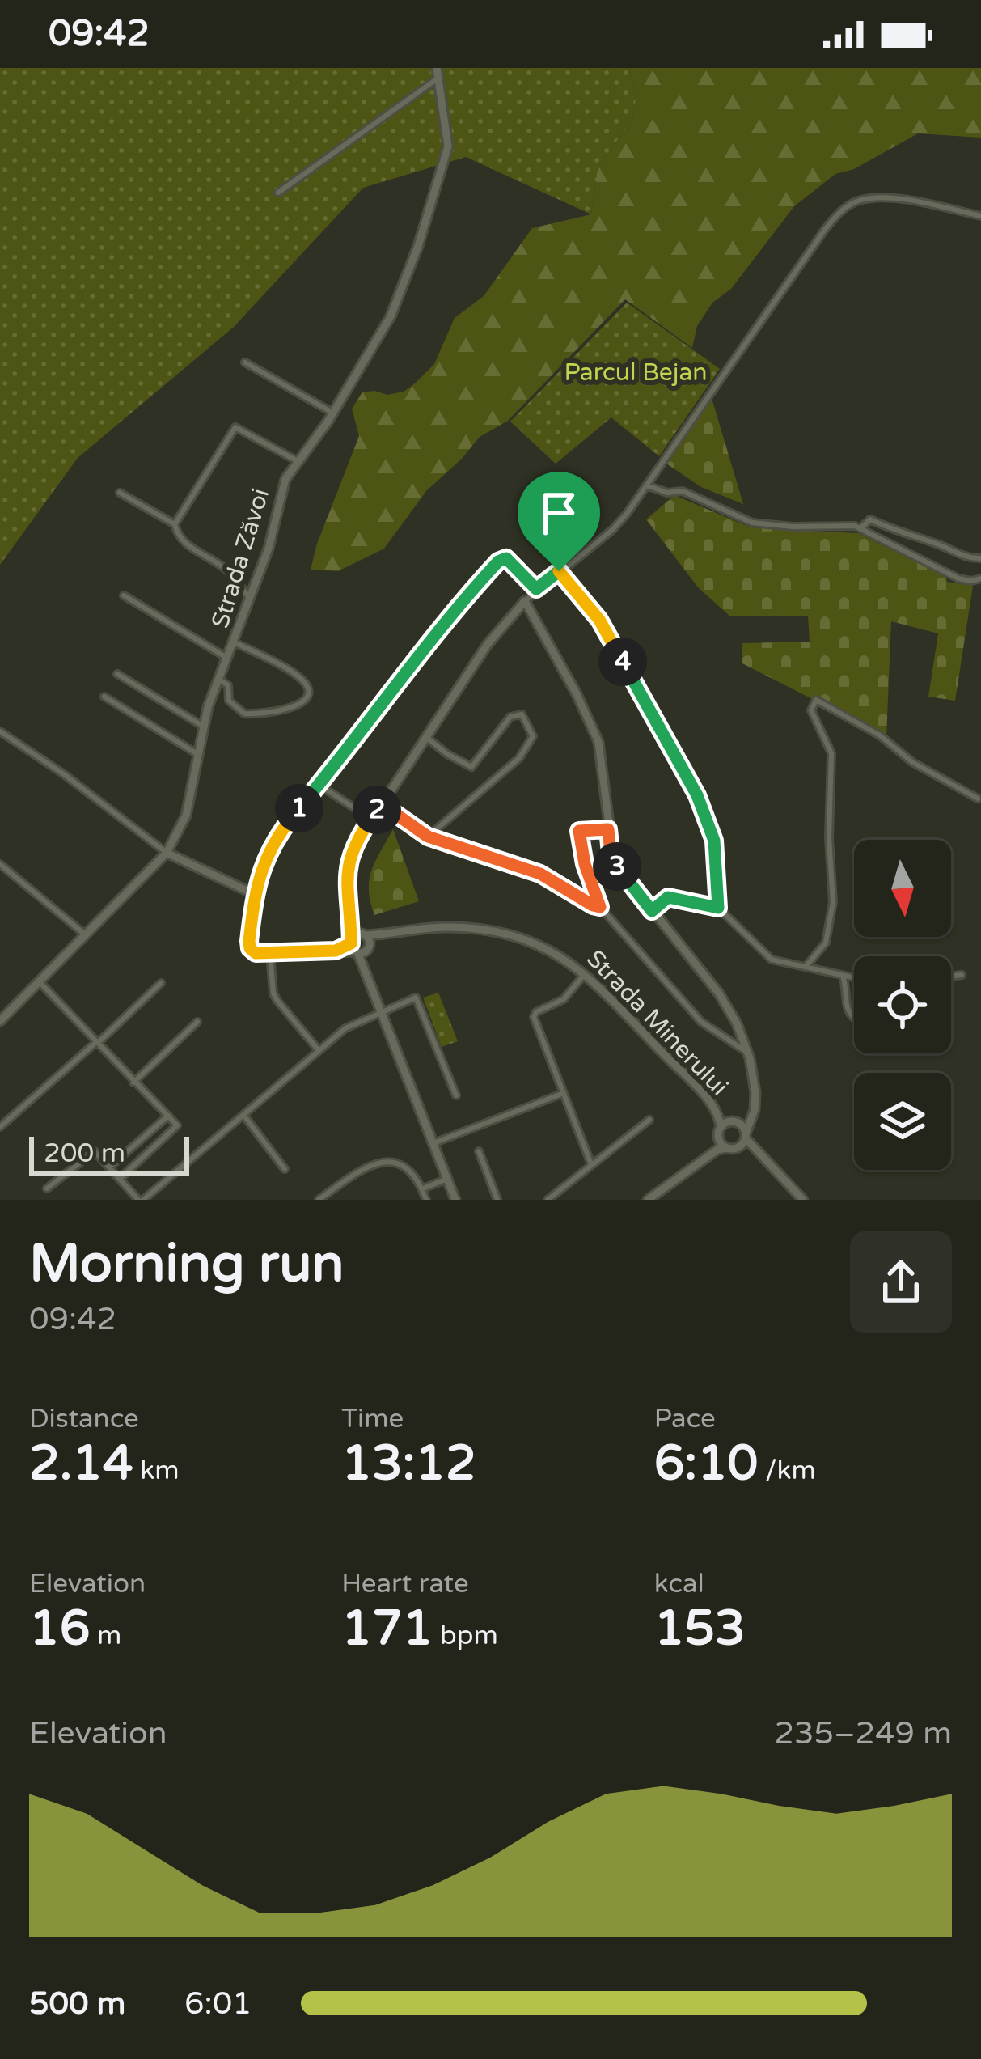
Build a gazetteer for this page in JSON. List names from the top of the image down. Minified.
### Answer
{"streets":{"street":["Strada Zăvoi","Strada Minerului"]},"parks":["Parcul Bejan"],"scale_bar":"200 m","north":"bottom","page":{"status":"09:42","pins":["4","1","2","3"],"scale":"200 m","heading":["Morning run","09:42"],"stats":[["Distance","2.14 km"],["Time","13:12"],["Pace","6:10 /km"],["Elevation","16 m"],["Heart rate","171 bpm"],["kcal","153"]],"chart":["Elevation","235–249 m"],"list":[{"name":"500 m","note":"6:01"}]}}
